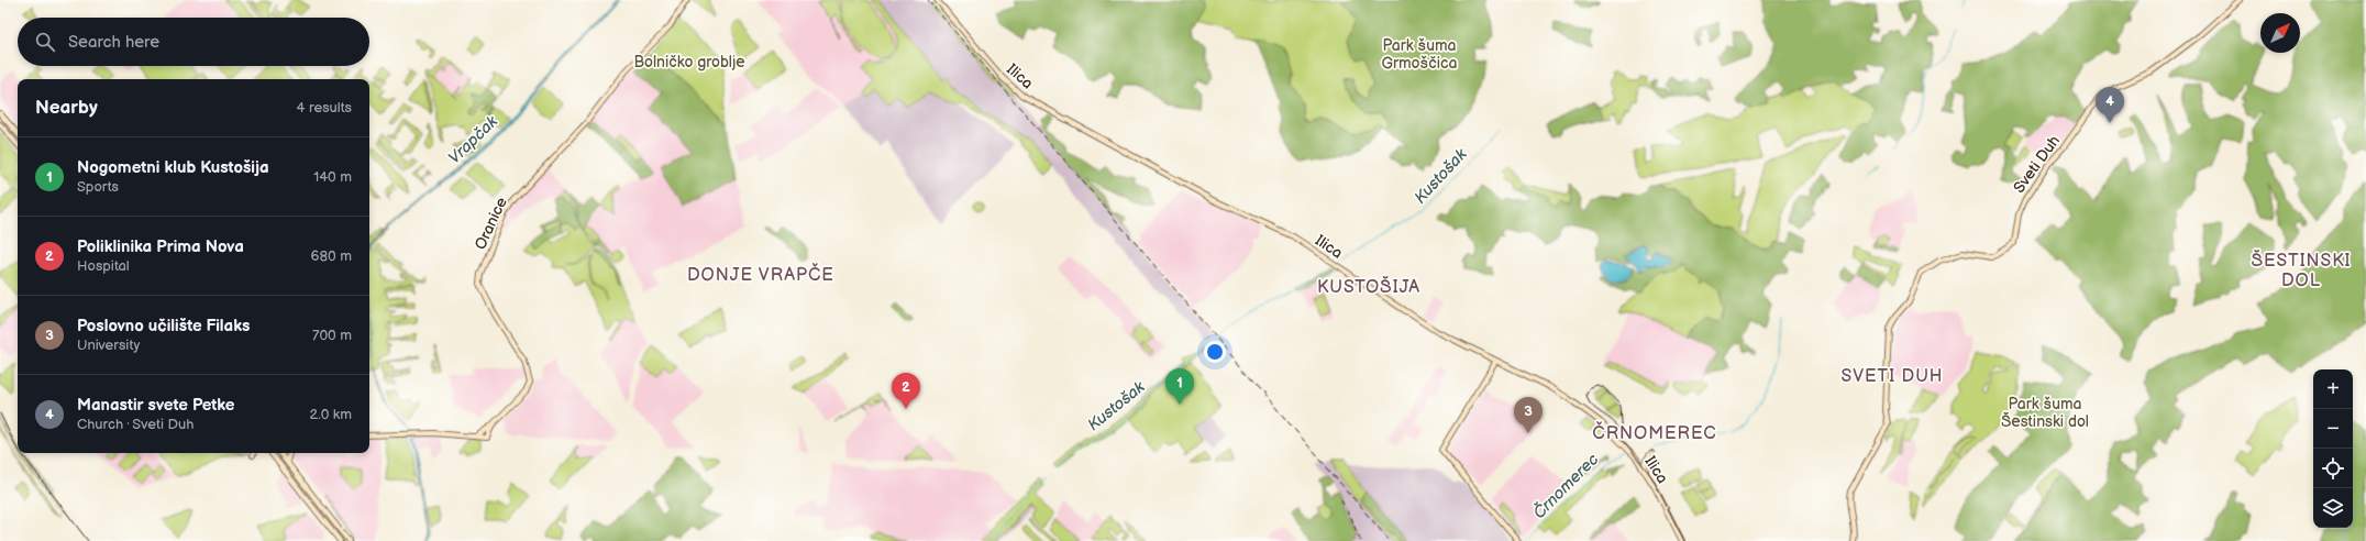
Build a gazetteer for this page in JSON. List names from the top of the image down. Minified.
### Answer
{"streets":{"main road":["Ilica","Sveti Duh","Oranice"]},"districts":["ŠESTINSKI DOL","DONJE VRAPČE","KUSTOŠIJA","SVETI DUH","ČRNOMEREC"],"water":["Vrapčak","Kustošak","Črnomerec"],"parks":["Park šuma Grmoščica","Bolničko groblje","Park šuma Šestinski dol"],"north":"top right","page":{"search":"Search here","heading":["Nearby","4 results"],"pins":["4","1","2","3"],"list":[{"mark":"1","name":"Nogometni klub Kustošija","note":"Sports","value":"140 m"},{"mark":"2","name":"Poliklinika Prima Nova","note":"Hospital","value":"680 m"},{"mark":"3","name":"Poslovno učilište Filaks","note":"University","value":"700 m"},{"mark":"4","name":"Manastir svete Petke","note":"Church · Sveti Duh","value":"2.0 km"}],"map_buttons":["+","−"]}}
